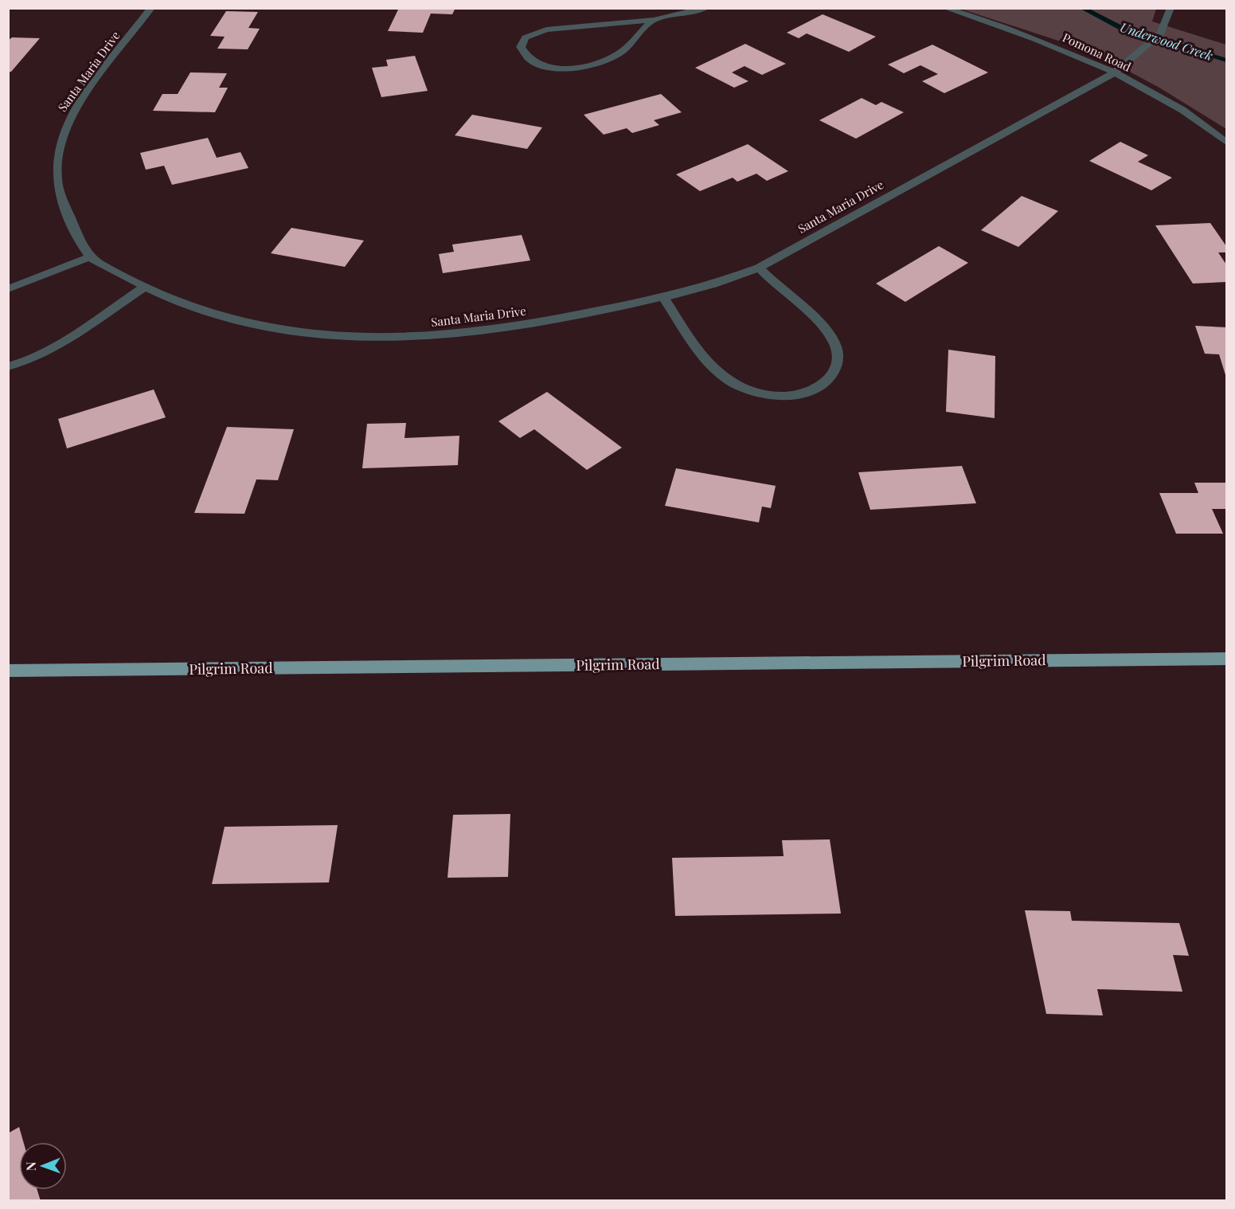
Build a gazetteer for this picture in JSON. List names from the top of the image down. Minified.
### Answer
{"streets":{"main road":["Pilgrim Road"],"street":["Pomona Road","Santa Maria Drive"]},"crossings":[["Pomona Road","Santa Maria Drive"]],"water":["Underwood Creek"],"north":"left"}
